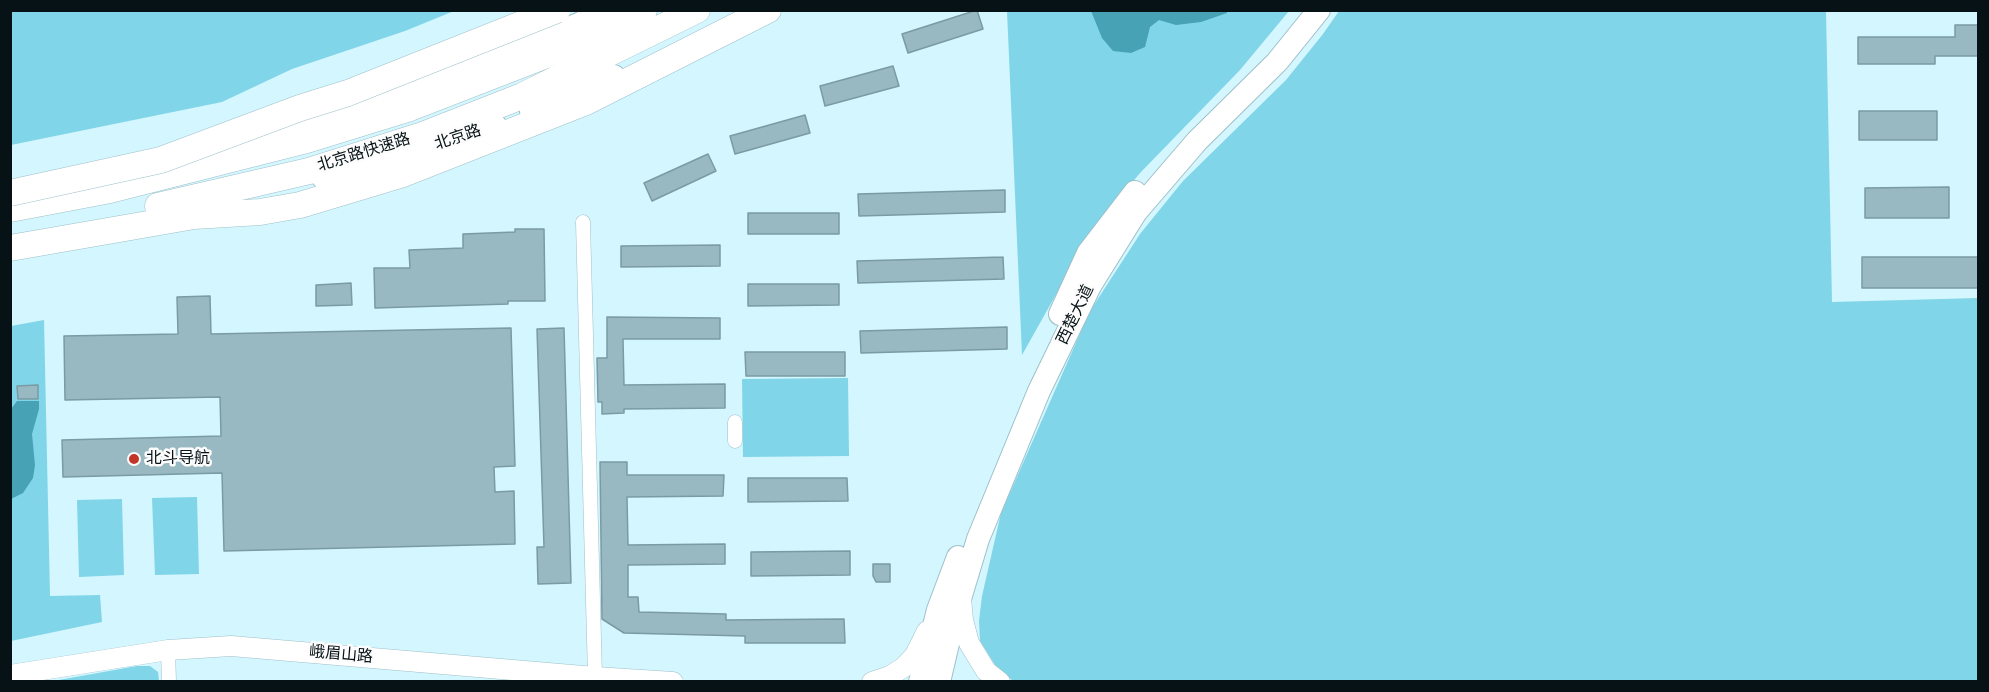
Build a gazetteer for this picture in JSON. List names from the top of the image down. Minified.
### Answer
{"streets":{"highway":["北京路快速路"],"main road":["北京路","西楚大道"],"street":["峨眉山路"]},"places":["北斗导航"]}
